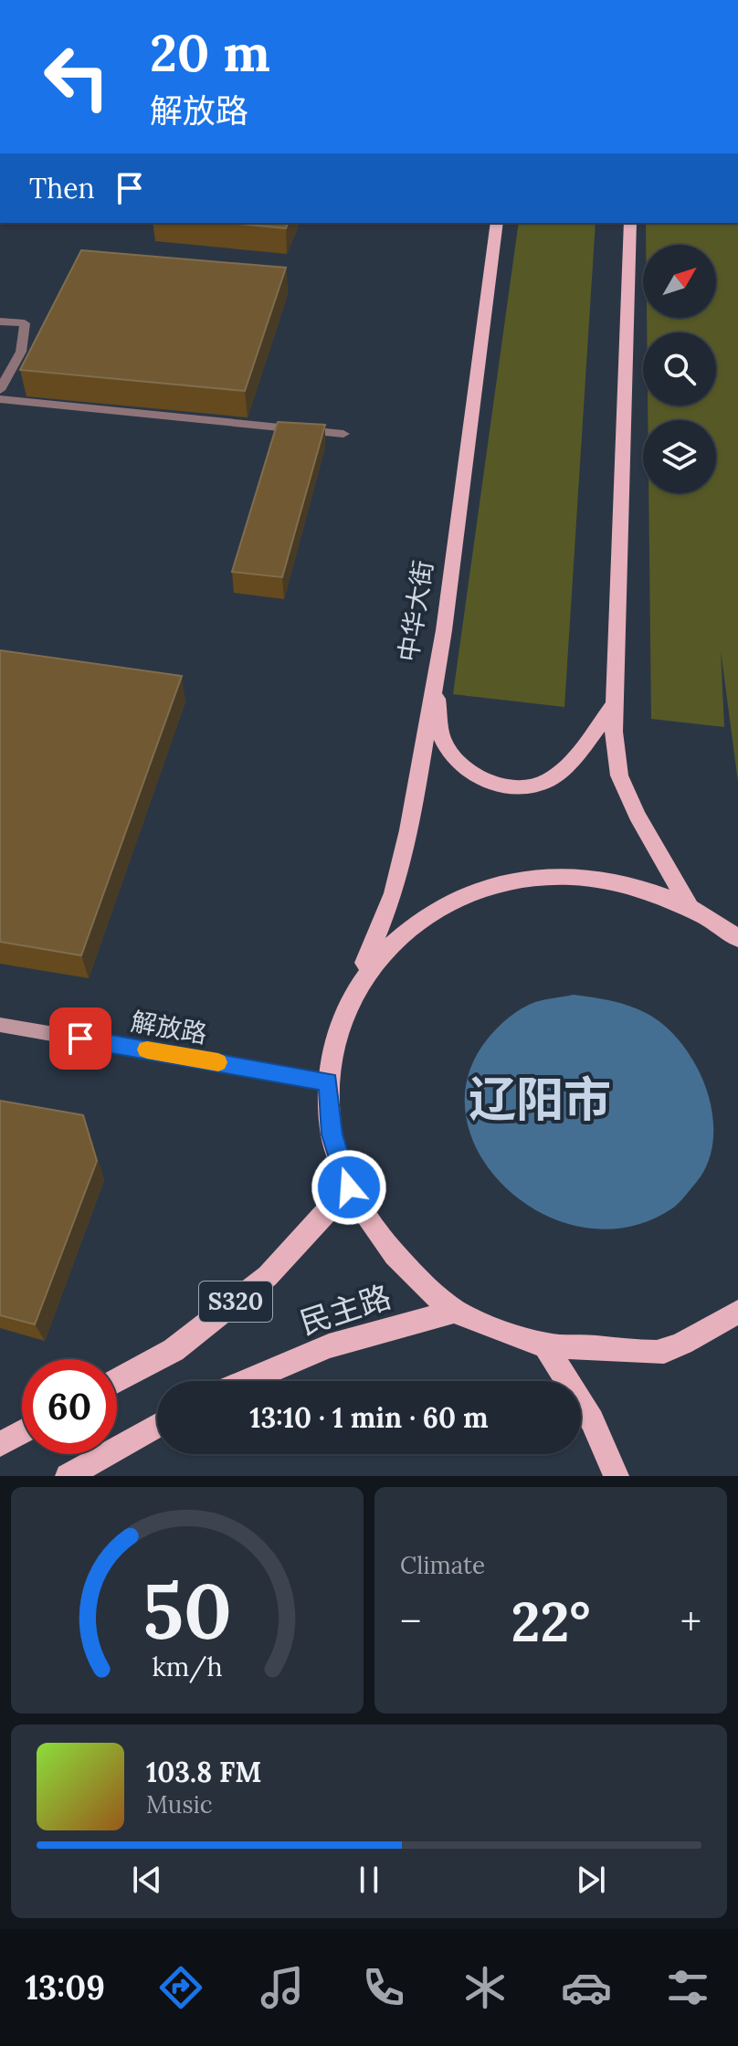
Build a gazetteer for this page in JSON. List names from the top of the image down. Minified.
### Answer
{"streets":{"main road":["中华大街","解放路","S320","民主路"]},"districts":["辽阳市"],"north":"top right","page":{"turn":["20 m","解放路"],"then":"Then","limit":"60","trip":"13:10 · 1 min · 60 m","tile":"Climate","heat":["−","22°","+"],"song":["103.8 FM","Music"],"tabs":"13:09","gauge":["50","km/h"]}}
